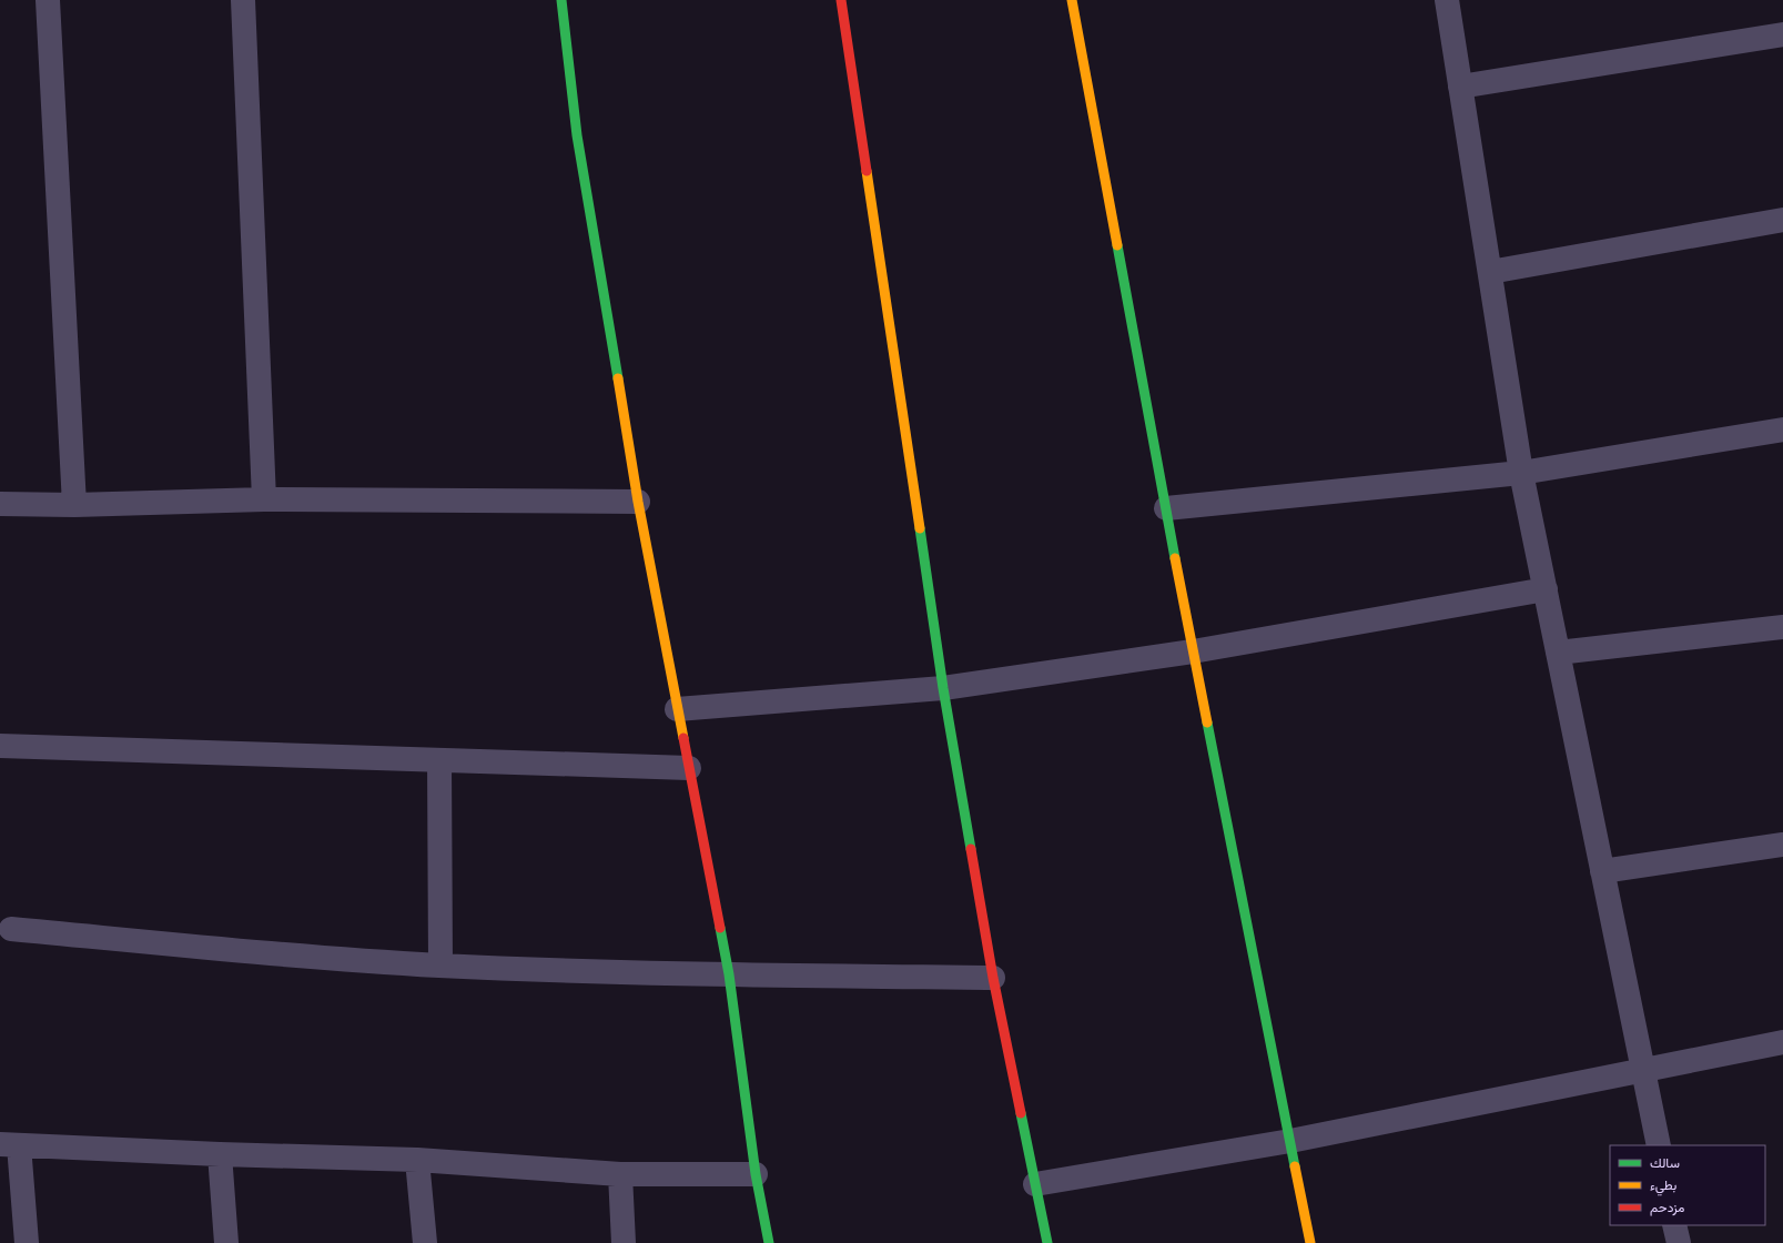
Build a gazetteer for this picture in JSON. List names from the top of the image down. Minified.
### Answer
{"legend":["سالك","بطيء","مزدحم"]}
